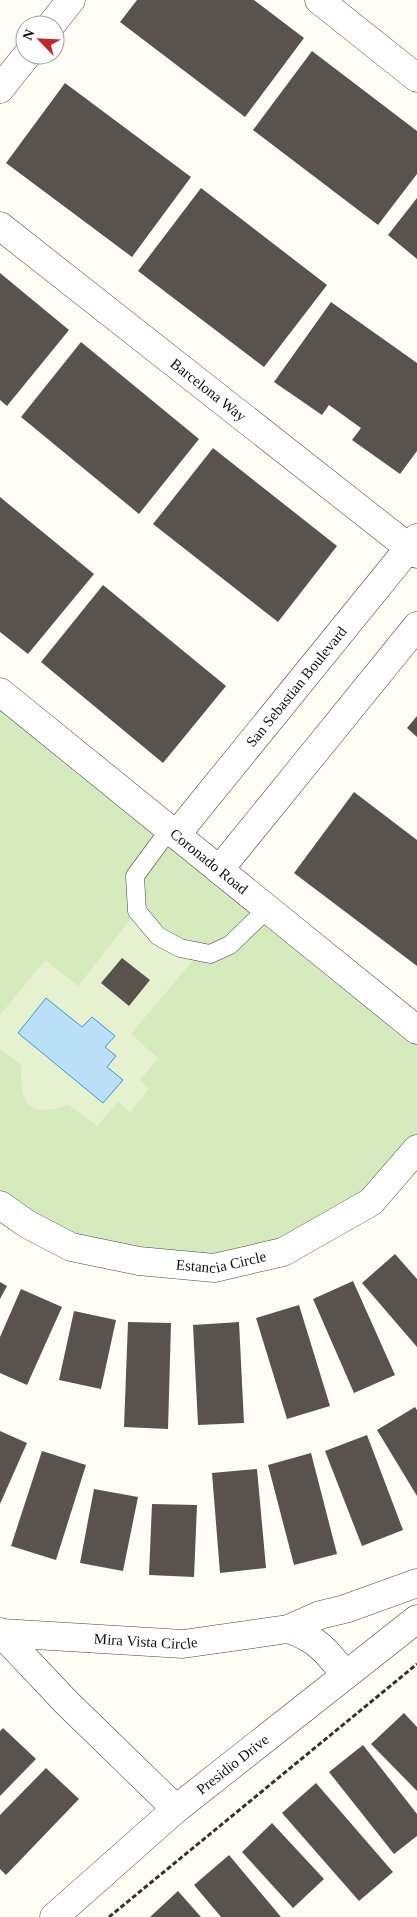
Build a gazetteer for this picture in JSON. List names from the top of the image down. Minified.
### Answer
{"streets":{"street":["Barcelona Way","San Sebastian Boulevard","Coronado Road","Estancia Circle","Mira Vista Circle","Presidio Drive"]},"crossings":[["Barcelona Way","San Sebastian Boulevard"],["San Sebastian Boulevard","Coronado Road"],["Mira Vista Circle","Presidio Drive"]],"north":"top left"}
